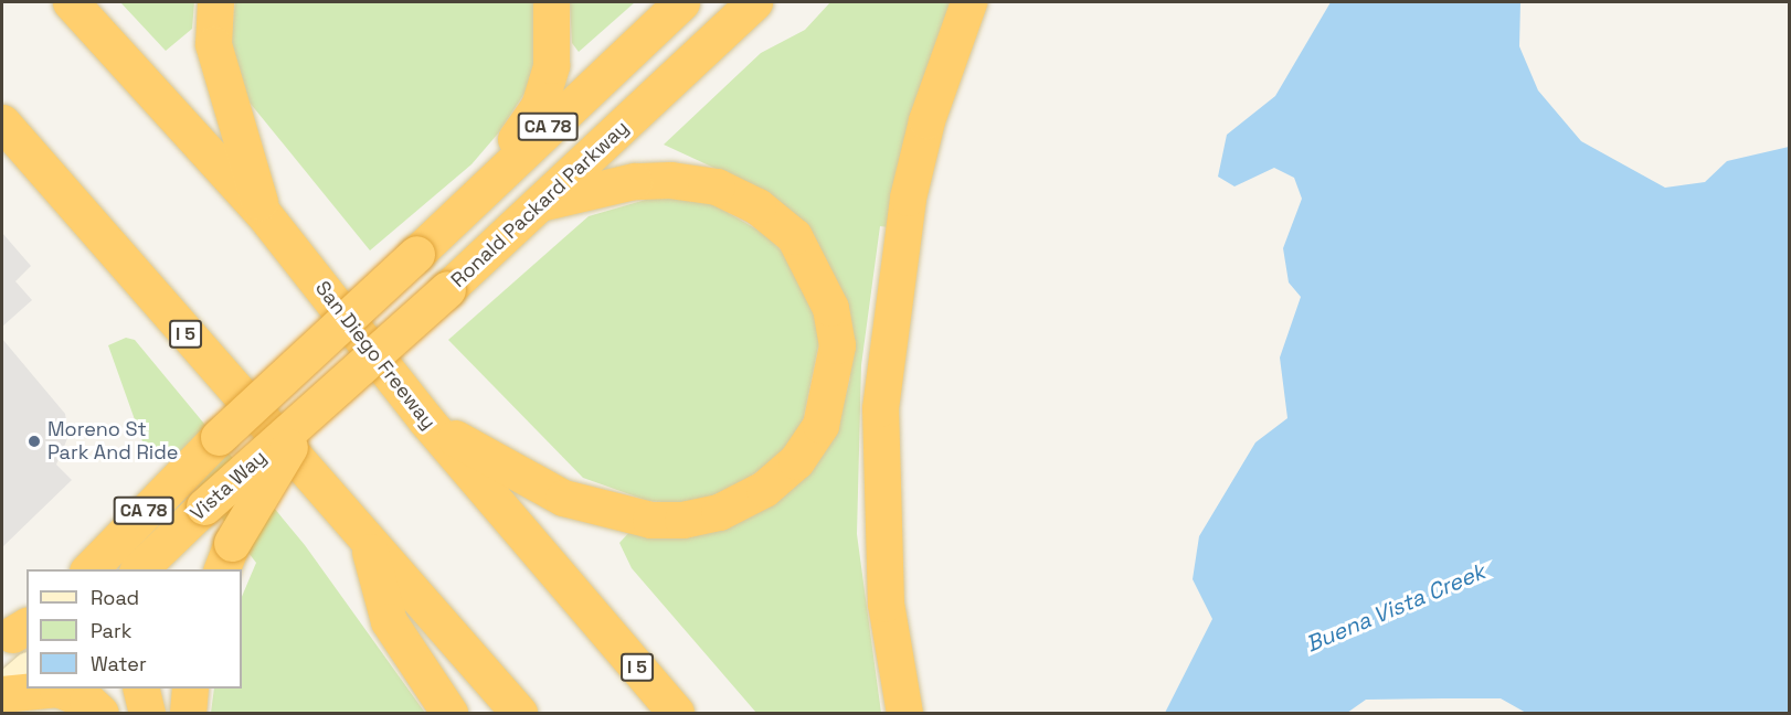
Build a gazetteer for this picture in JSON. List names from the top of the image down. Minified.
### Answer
{"streets":{"highway":["CA 78","Ronald Packard Parkway","I 5","San Diego Freeway","Vista Way"]},"crossings":[["Ronald Packard Parkway","Vista Way"]],"water":["Buena Vista Creek"],"places":["Moreno St Park And Ride"],"legend":["Road","Park","Water"]}
